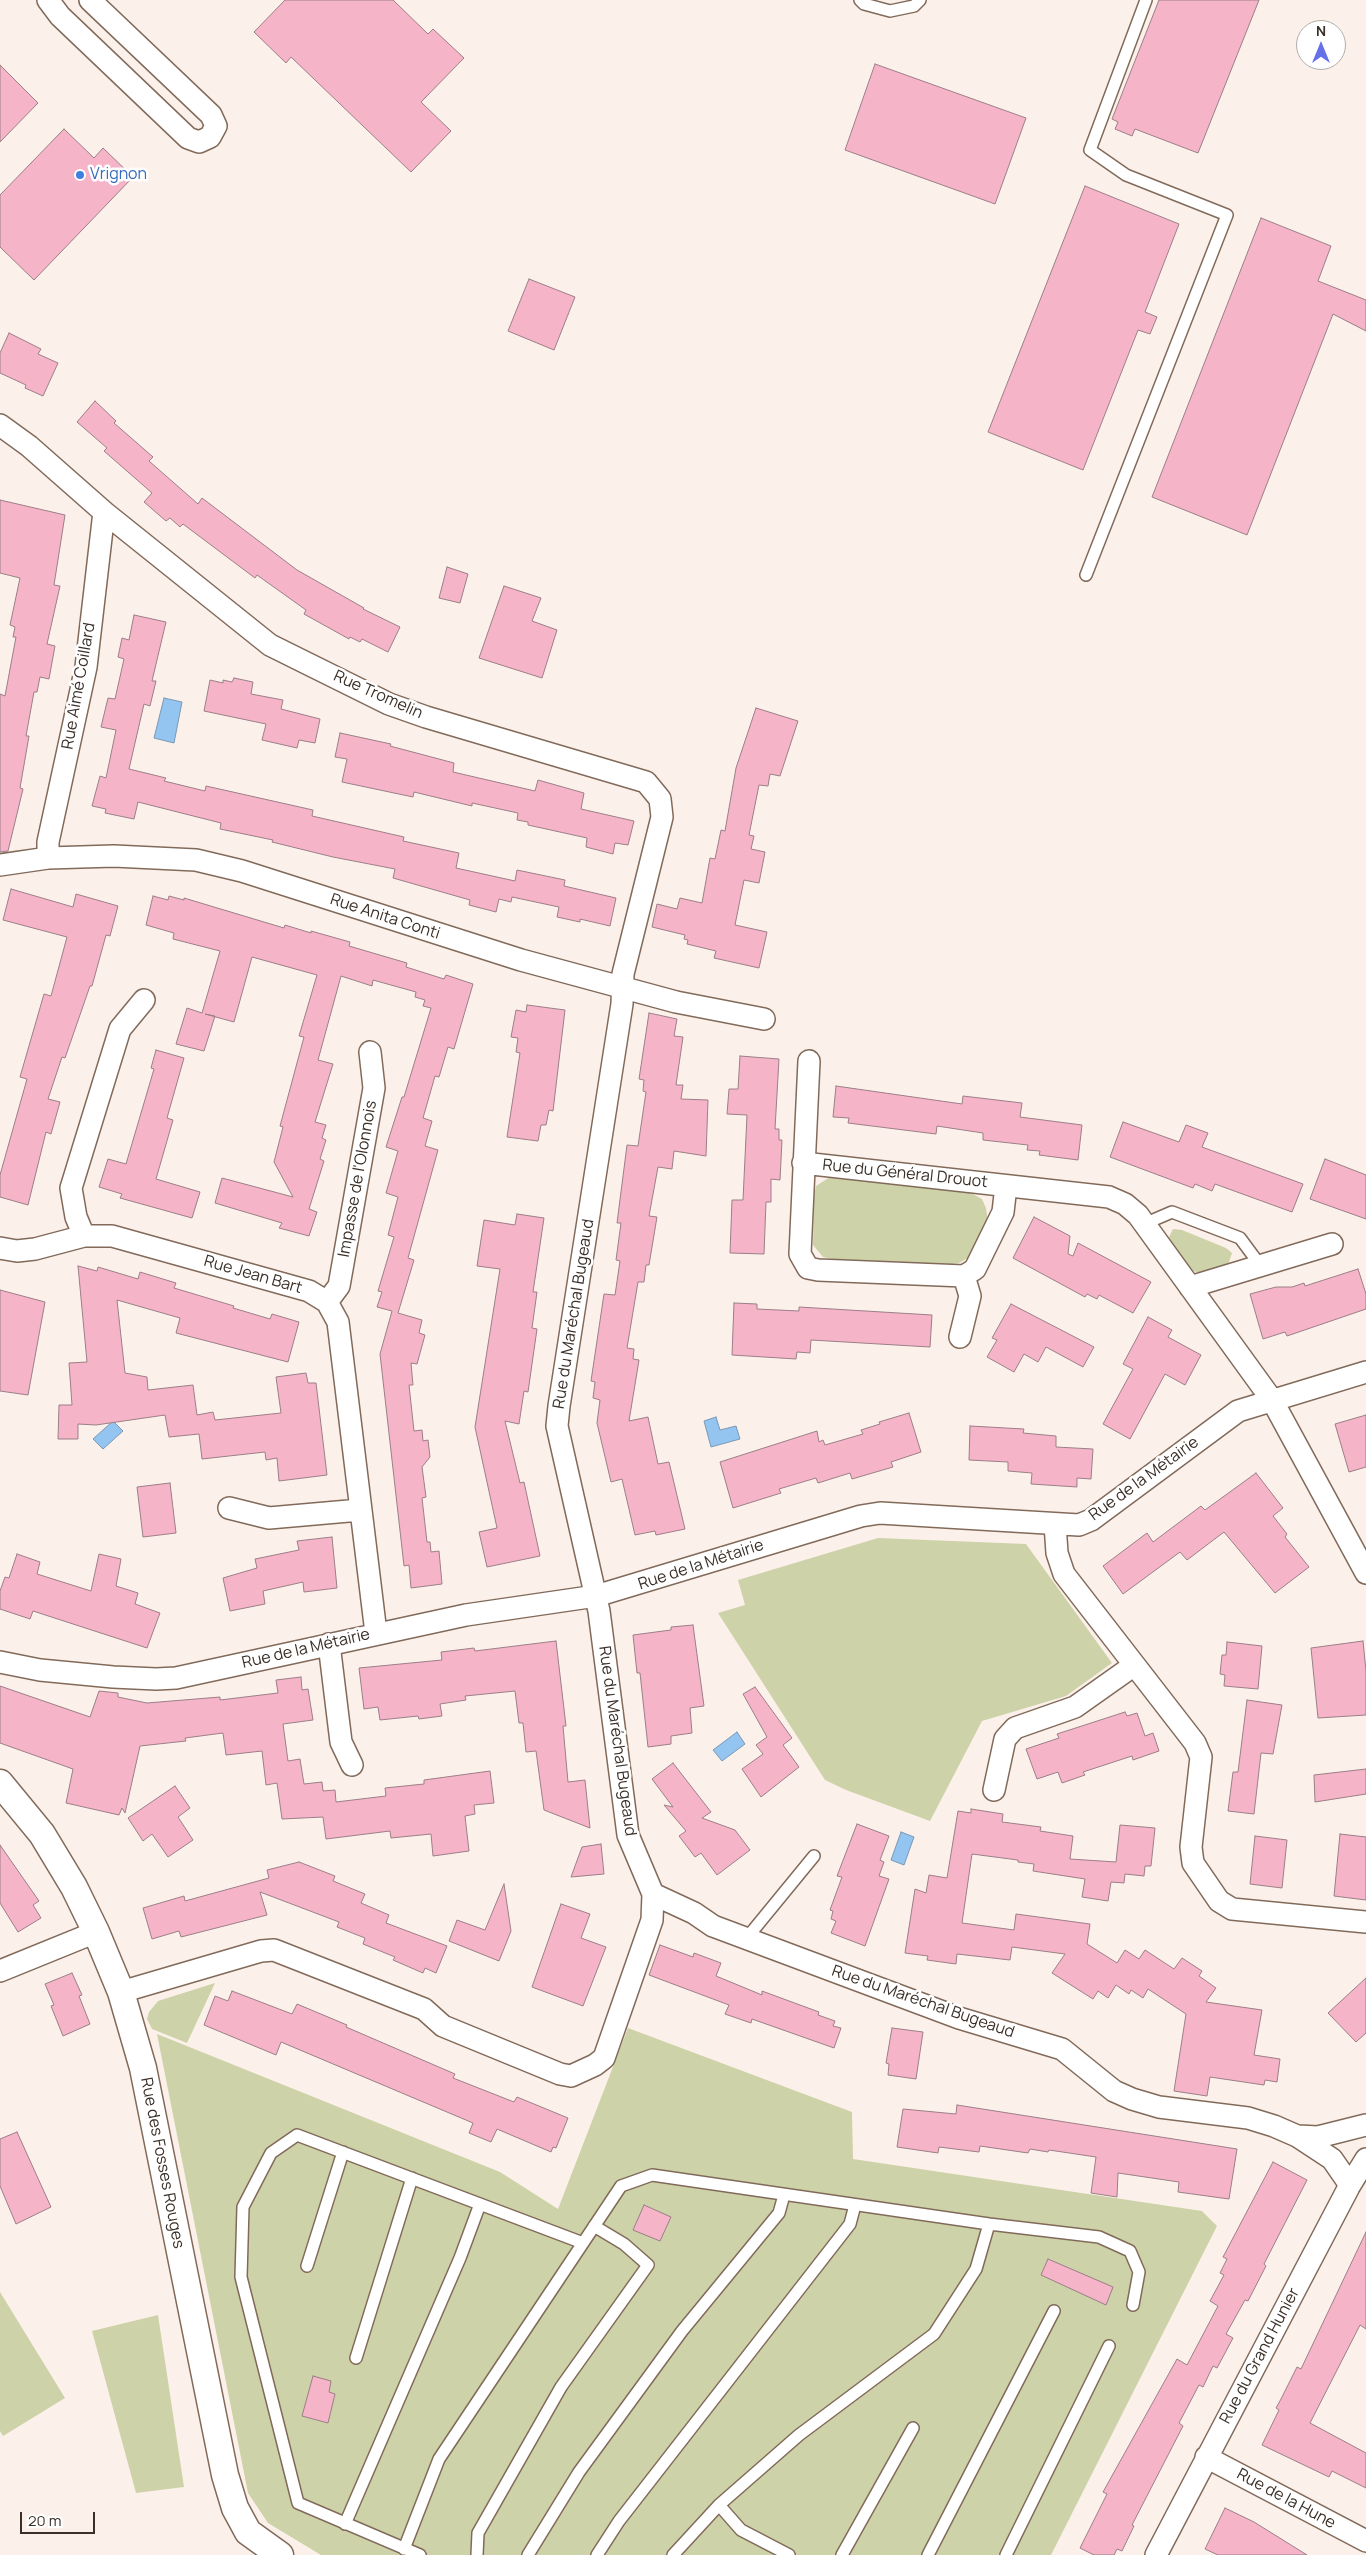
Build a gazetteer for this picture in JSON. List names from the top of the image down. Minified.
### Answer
{"streets":{"street":["Rue Aimé Coillard","Rue Tromelin","Rue Anita Conti","Rue du Général Drouot","Impasse de l'Olonnois","Rue Jean Bart","Rue du Maréchal Bugeaud","Rue de la Métairie","Rue des Fosses Rouges","Rue du Grand Hunier","Rue de la Hune"]},"crossings":[["Rue Aimé Coillard","Rue Tromelin"],["Rue Aimé Coillard","Rue Anita Conti"],["Rue Tromelin","Rue Anita Conti"],["Rue Tromelin","Rue du Maréchal Bugeaud"],["Rue Anita Conti","Rue du Maréchal Bugeaud"],["Rue du Général Drouot","Rue de la Métairie"],["Impasse de l'Olonnois","Rue Jean Bart"],["Rue du Maréchal Bugeaud","Rue de la Métairie"],["Rue du Maréchal Bugeaud","Rue du Grand Hunier"],["Rue du Grand Hunier","Rue de la Hune"]],"places":["Vrignon"],"scale_bar":"20 m","north":"top"}
